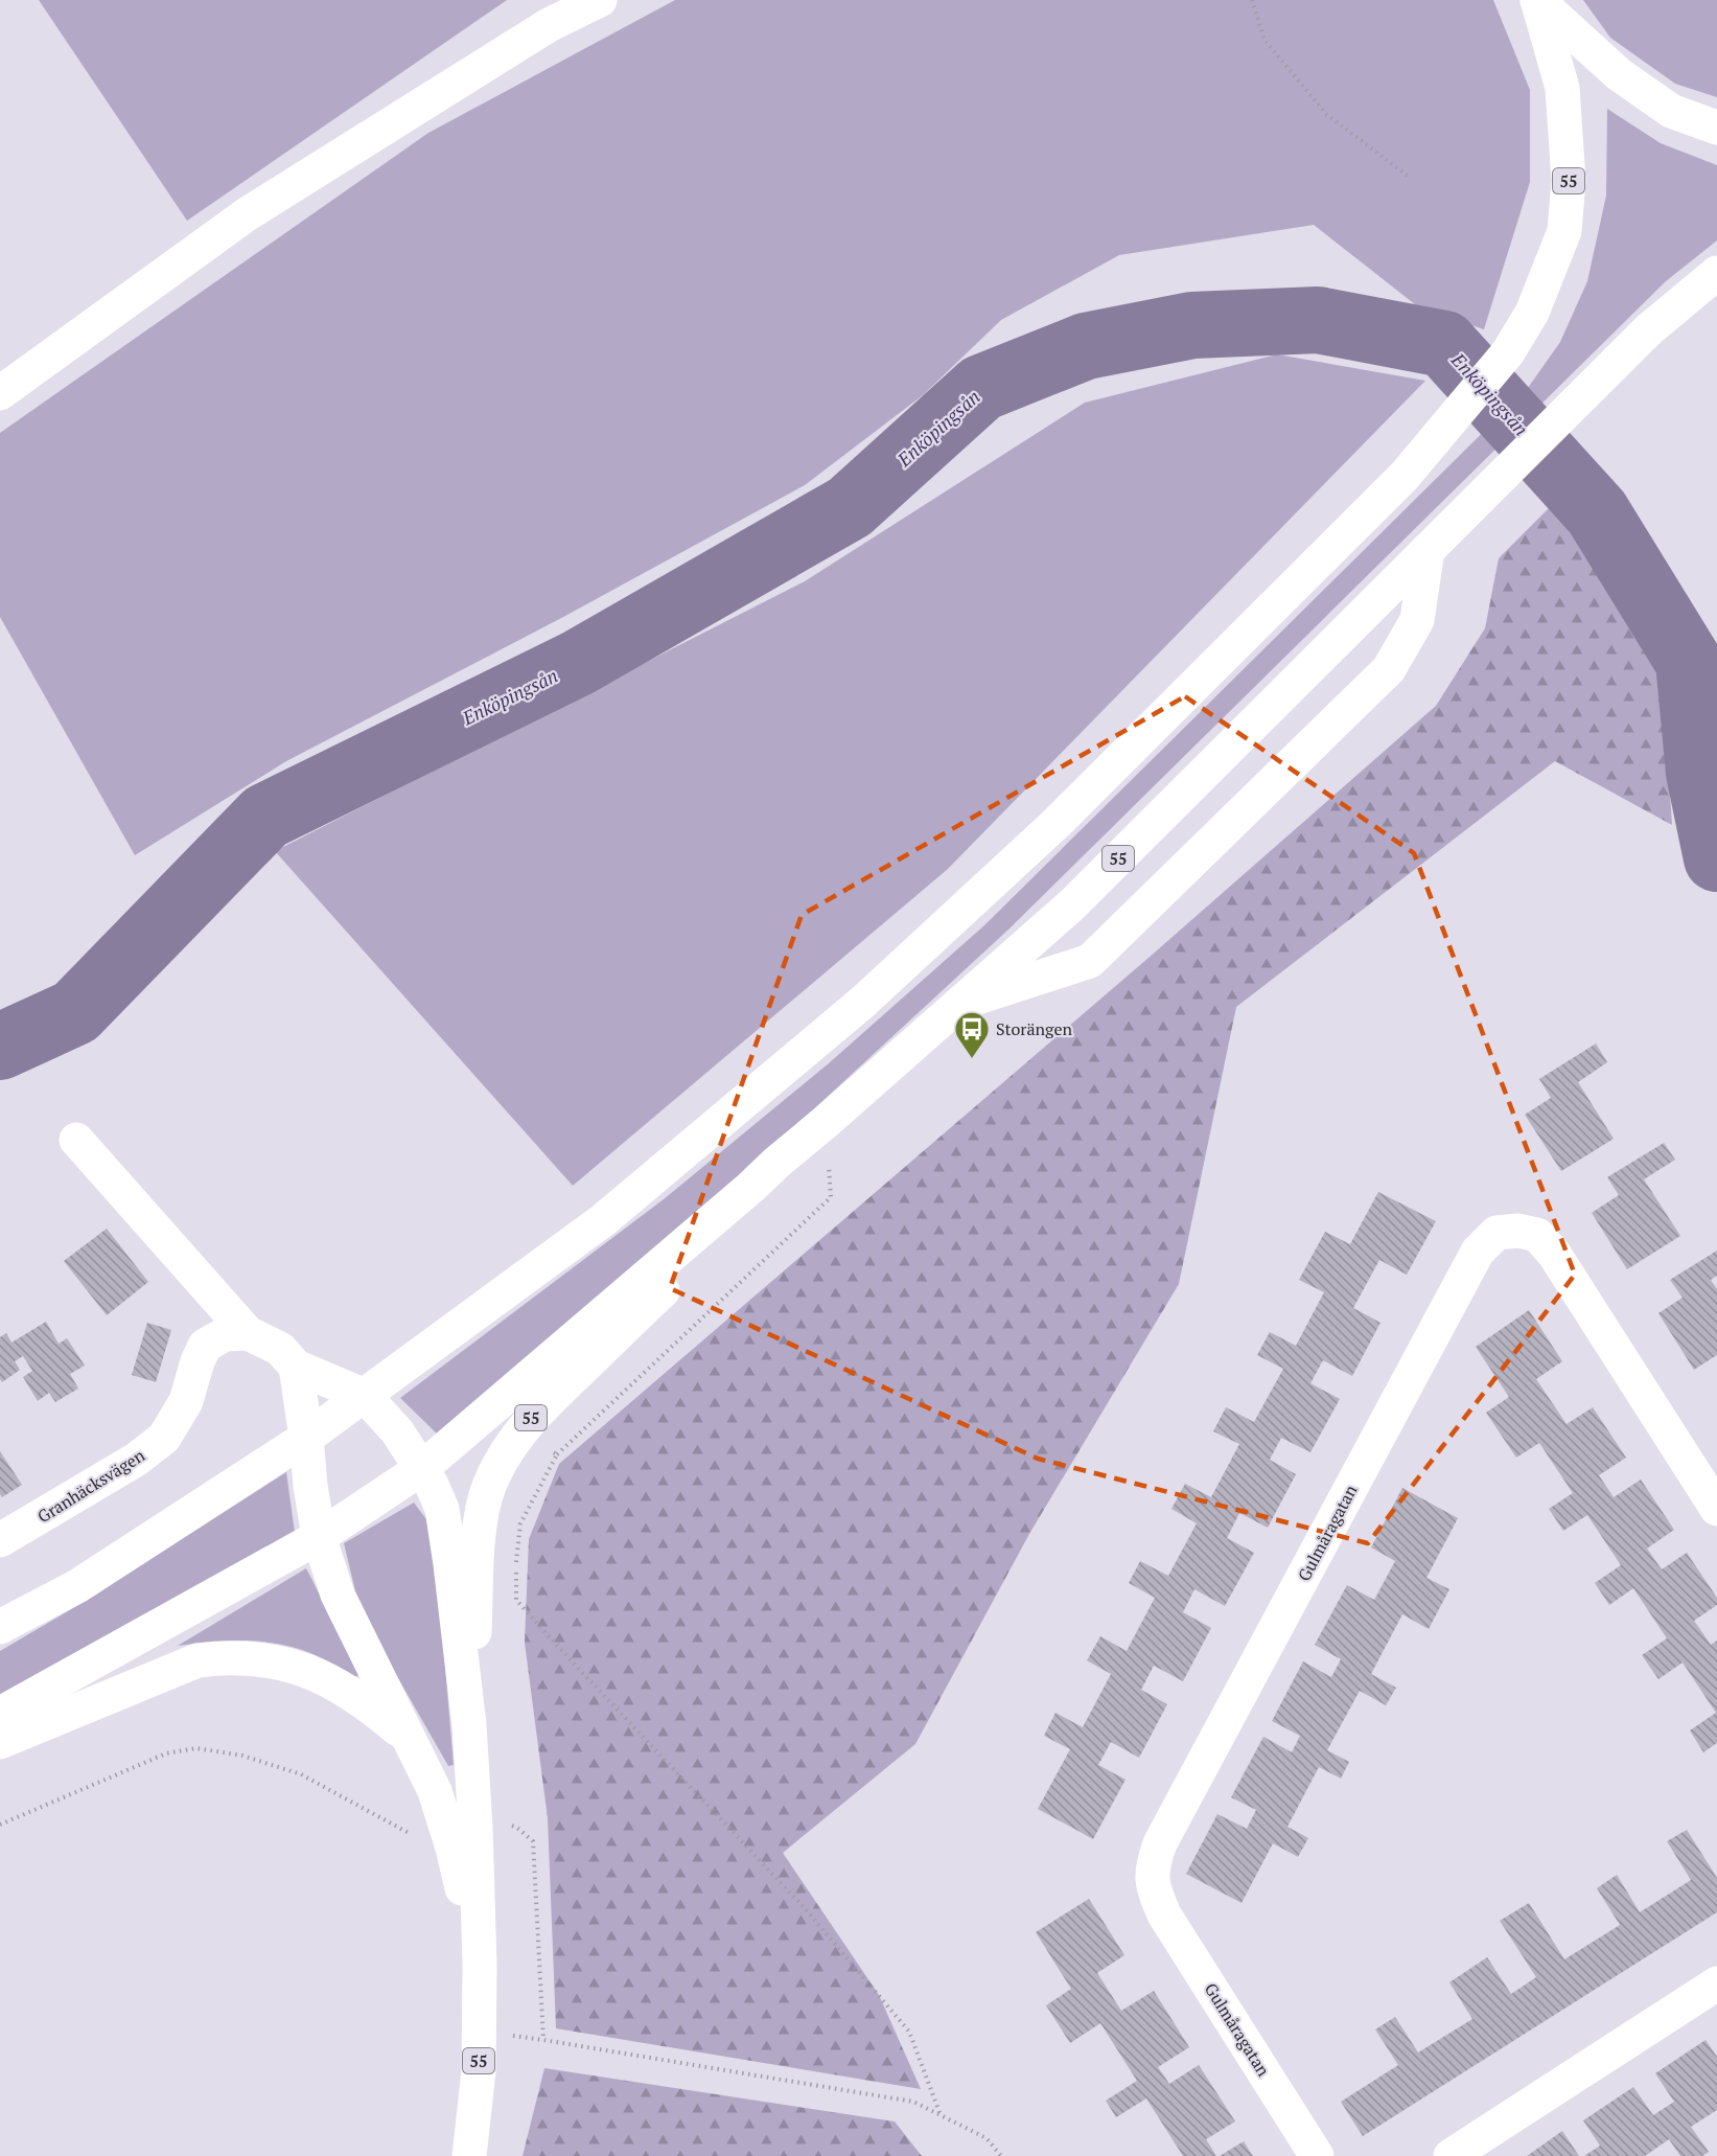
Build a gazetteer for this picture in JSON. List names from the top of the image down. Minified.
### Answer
{"streets":{"main road":["55","Granhäcksvägen","Gulmåragatan"]},"water":["Enköpingsån"],"places":{"bus stop":["Storängen"]}}
